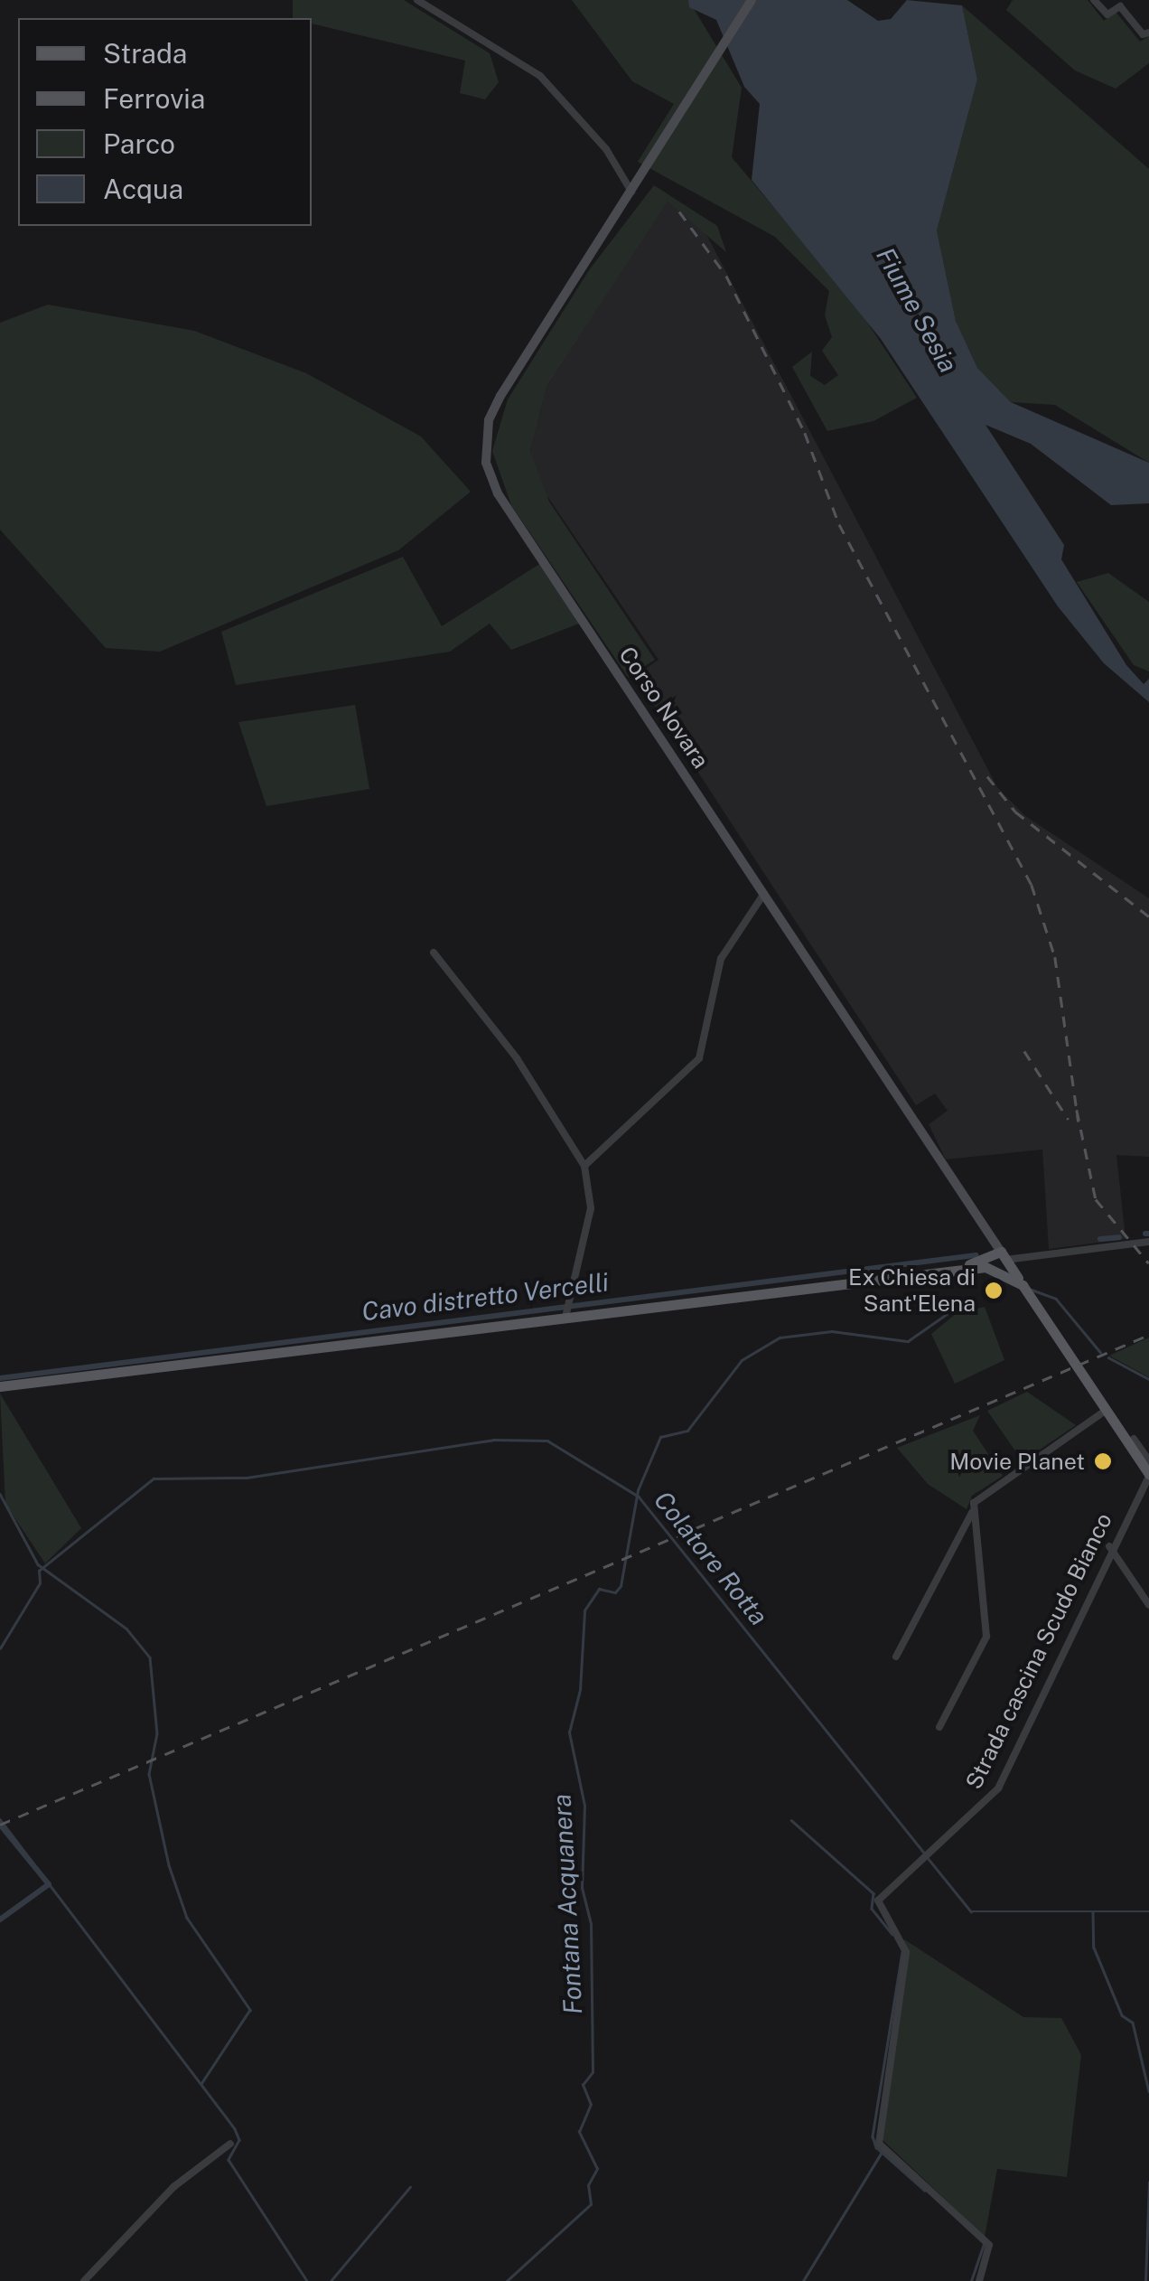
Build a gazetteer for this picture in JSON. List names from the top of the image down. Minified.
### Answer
{"streets":{"main road":["Corso Novara"],"street":["Strada cascina Scudo Bianco"]},"crossings":[["Corso Novara","Strada cascina Scudo Bianco"]],"water":["Fiume Sesia","Cavo distretto Vercelli","Colatore Rotta","Fontana Acquanera"],"places":["Ex Chiesa di Sant'Elena","Movie Planet"],"legend":["Strada","Ferrovia","Parco","Acqua"]}
